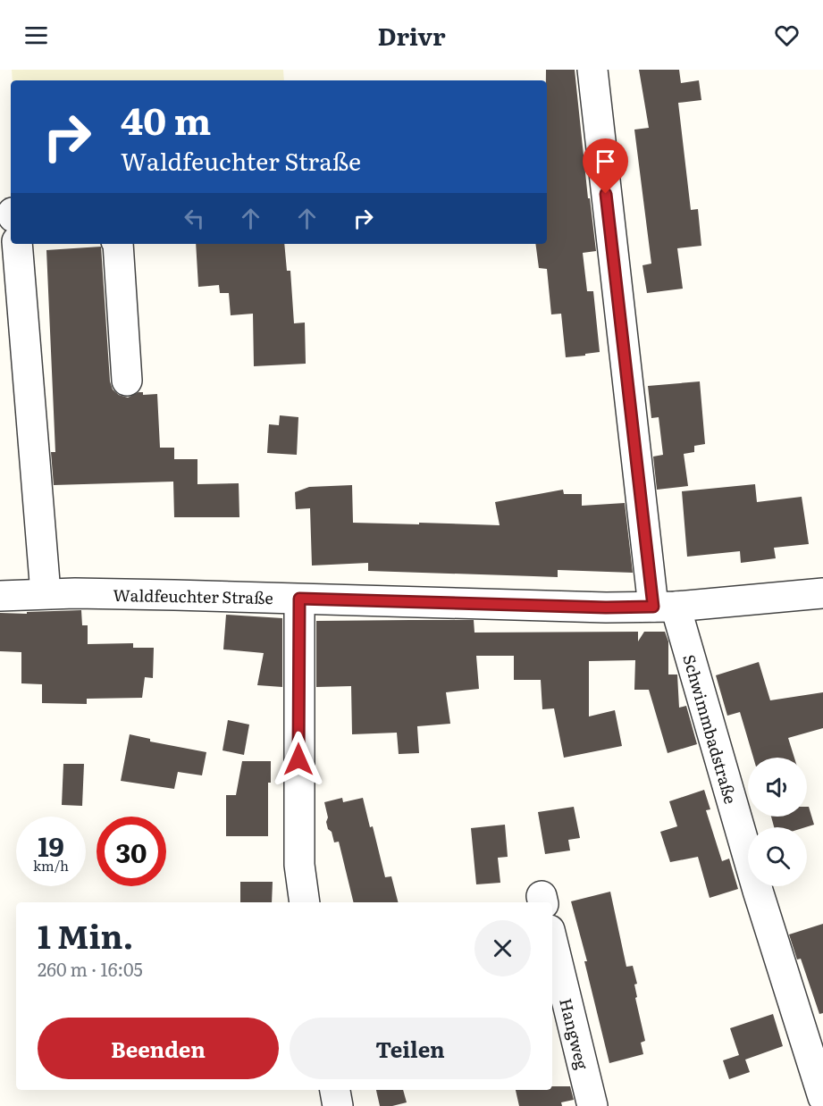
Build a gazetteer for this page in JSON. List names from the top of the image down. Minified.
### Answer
{"streets":{"street":["Waldfeuchter Straße","Schwimmbadstraße","Hangweg"]},"crossings":[["Waldfeuchter Straße","Schwimmbadstraße"]],"page":{"header":"Drivr","turn":["40 m","Waldfeuchter Straße"],"speed":"19 km/h","limit":"30","heading":["1 Min.","260 m · 16:05"],"buttons":["Beenden","Teilen"]}}
